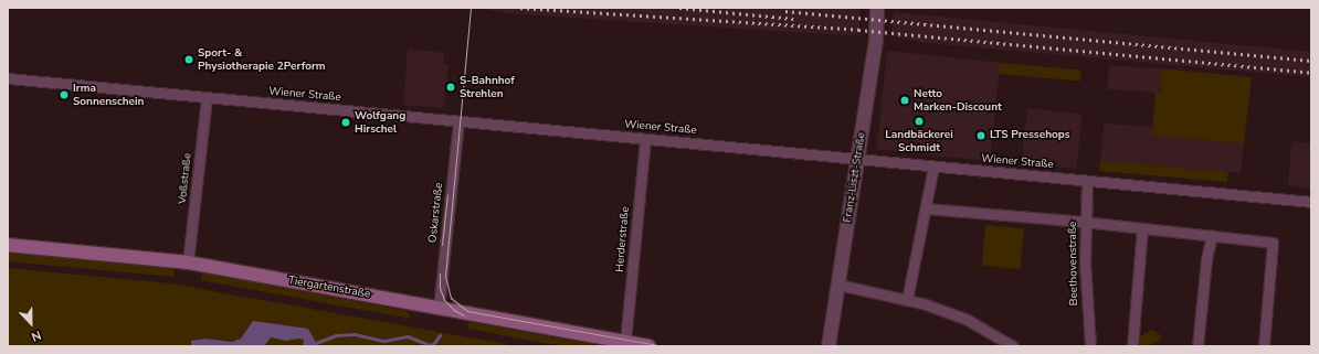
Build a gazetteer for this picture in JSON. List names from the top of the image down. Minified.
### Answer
{"streets":{"main road":["Tiergartenstraße"],"street":["Wiener Straße","Franz-Liszt-Straße","Voßstraße","Oskarstraße","Herderstraße","Beethovenstraße"]},"crossings":[["Wiener Straße","Franz-Liszt-Straße"],["Wiener Straße","Voßstraße"],["Wiener Straße","Oskarstraße"],["Wiener Straße","Herderstraße"],["Wiener Straße","Beethovenstraße"],["Voßstraße","Tiergartenstraße"],["Oskarstraße","Tiergartenstraße"],["Herderstraße","Tiergartenstraße"]],"places":["Sport- & Physiotherapie 2Perform","S-Bahnhof Strehlen","Irma Sonnenschein","Netto Marken-Discount","Landbäckerei Schmidt","Wolfgang Hirschel","LTS Pressehops"],"north":"bottom"}
